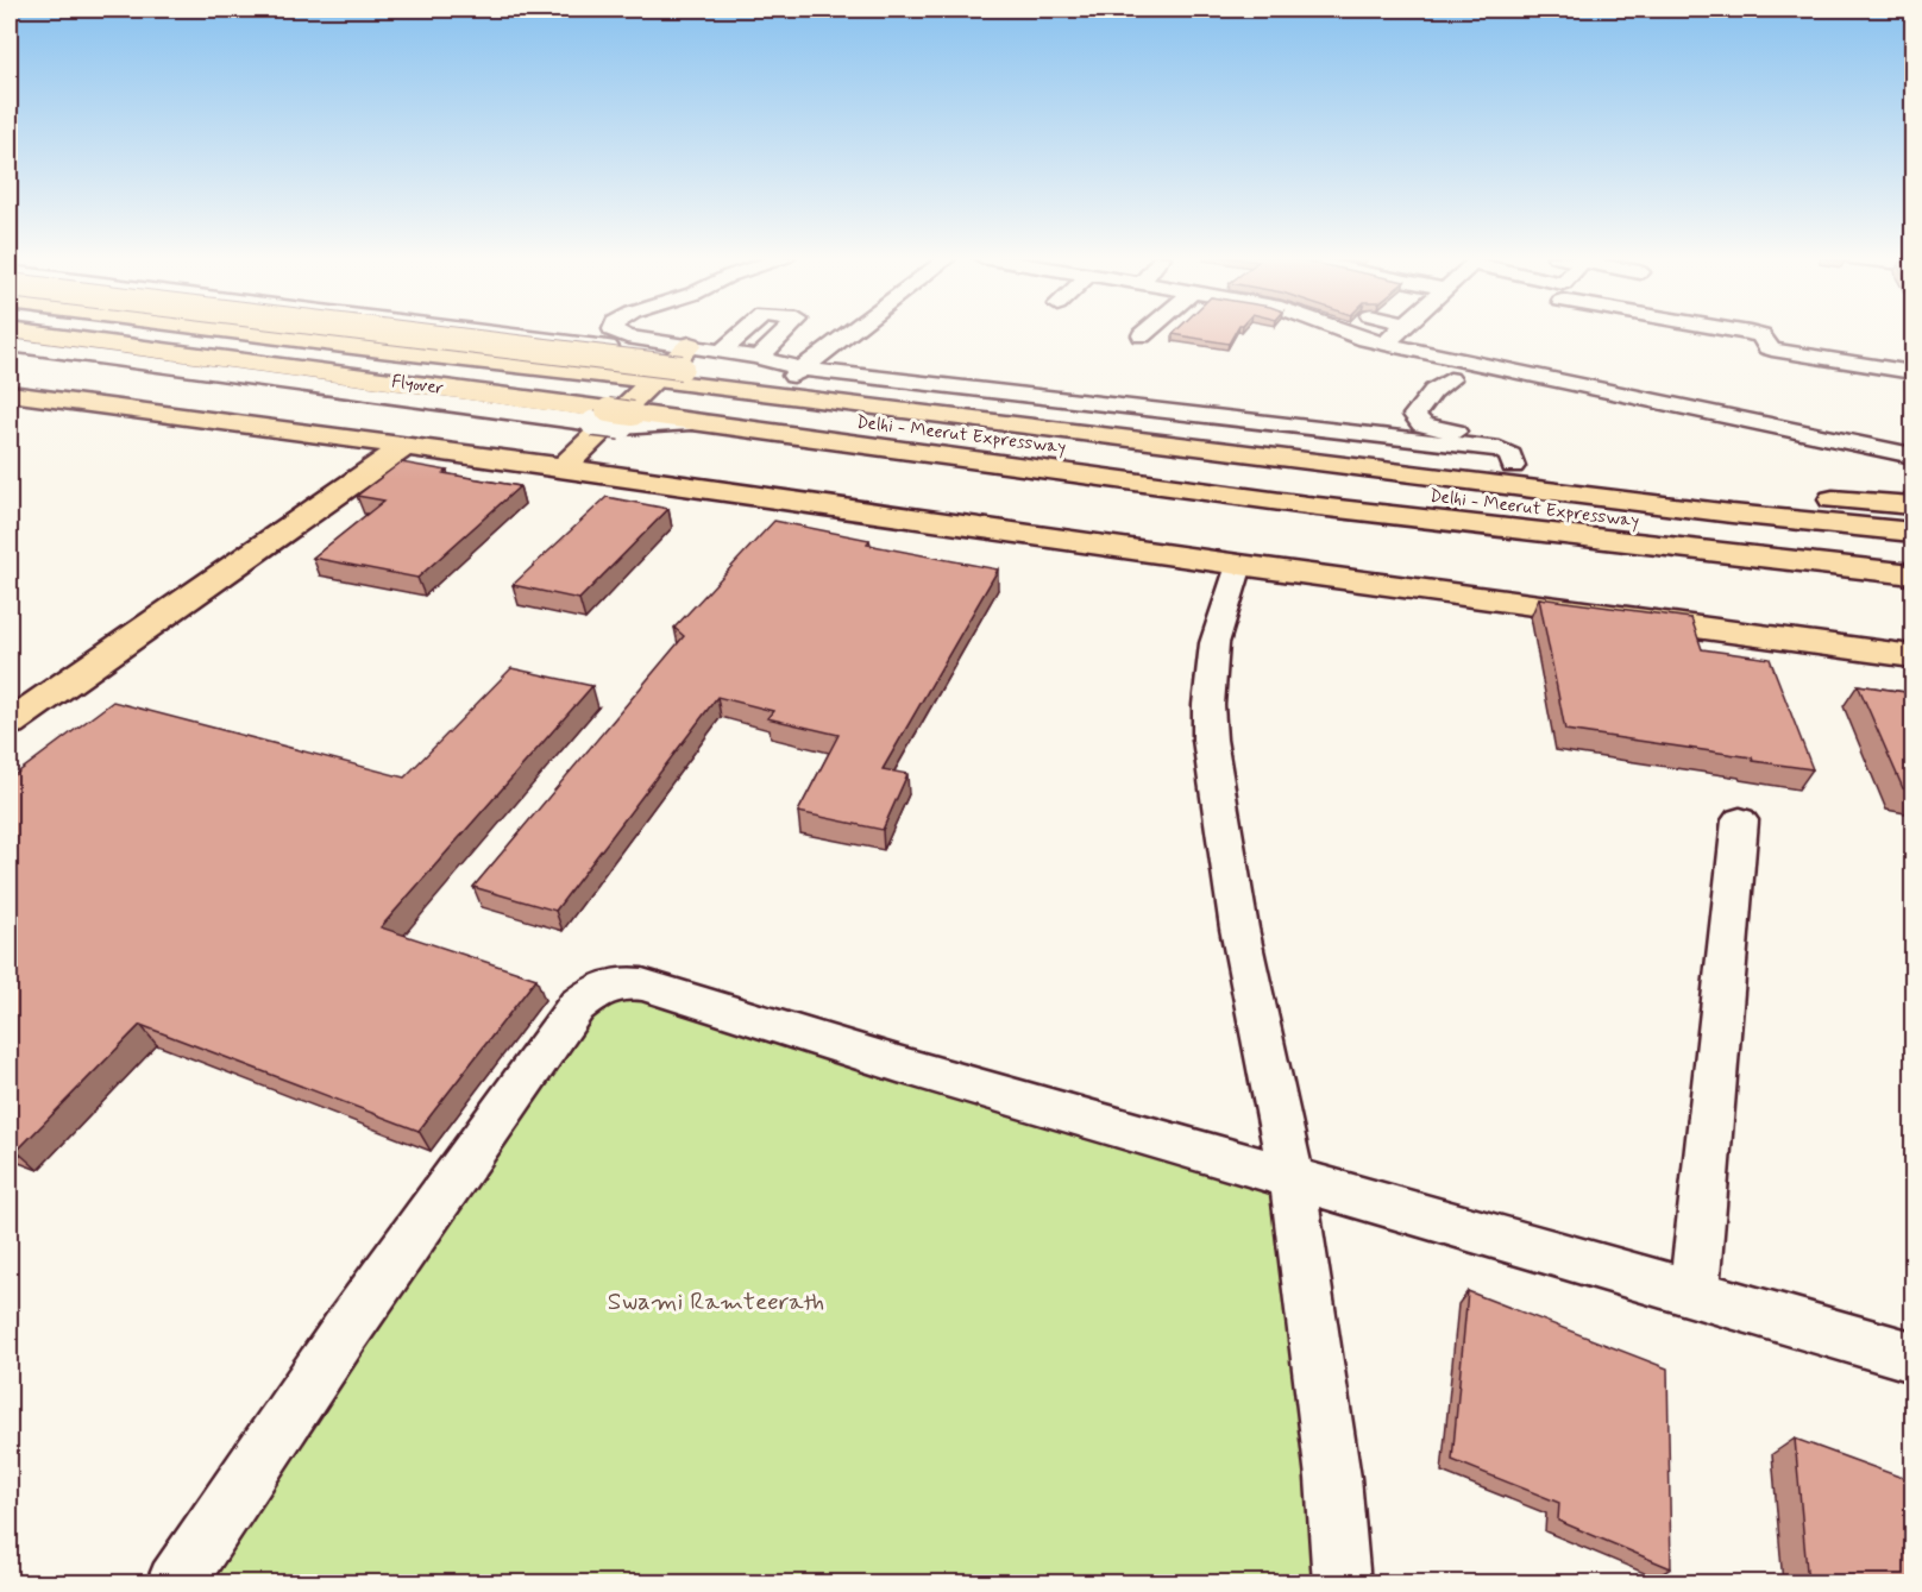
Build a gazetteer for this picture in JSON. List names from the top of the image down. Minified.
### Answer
{"streets":{"main road":["Flyover","Delhi - Meerut Expressway"]},"crossings":[["Flyover","Delhi - Meerut Expressway"]],"parks":["Swami Ramteerath"]}
